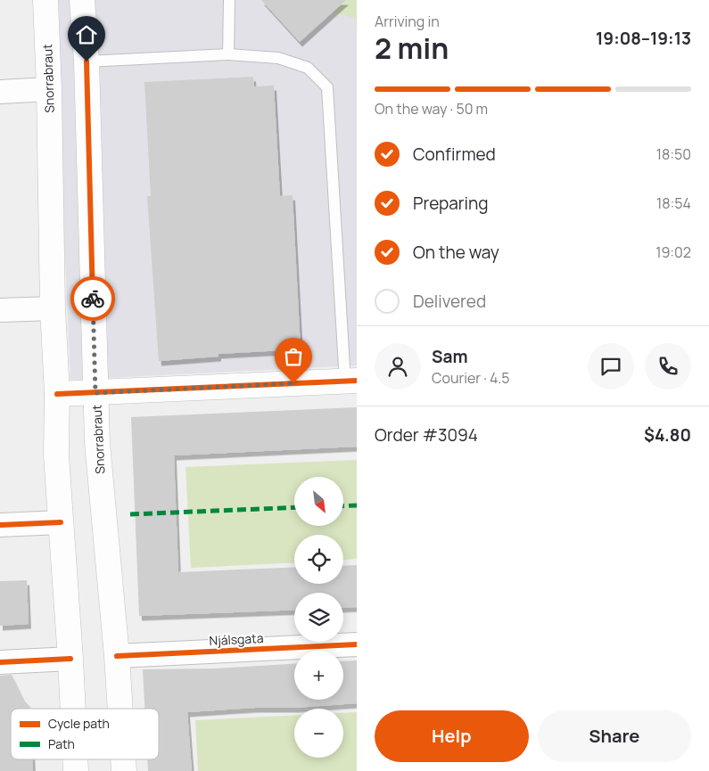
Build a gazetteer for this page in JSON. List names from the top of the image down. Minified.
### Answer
{"streets":{"main road":["Snorrabraut"],"street":["Njálsgata"]},"crossings":[["Snorrabraut","Njálsgata"]],"legend":["Cycle path","Path"],"north":"bottom right","page":{"heading":["2 min","Arriving in","19:08–19:13"],"panel":["Sam","Courier · 4.5","Order #3094","$4.80"],"bar":"On the way · 50 m","list":[["Confirmed","18:50"],["Preparing","18:54"],["On the way","19:02"],"Delivered"],"map_buttons":["+","−"],"buttons":["Help","Share"]}}
